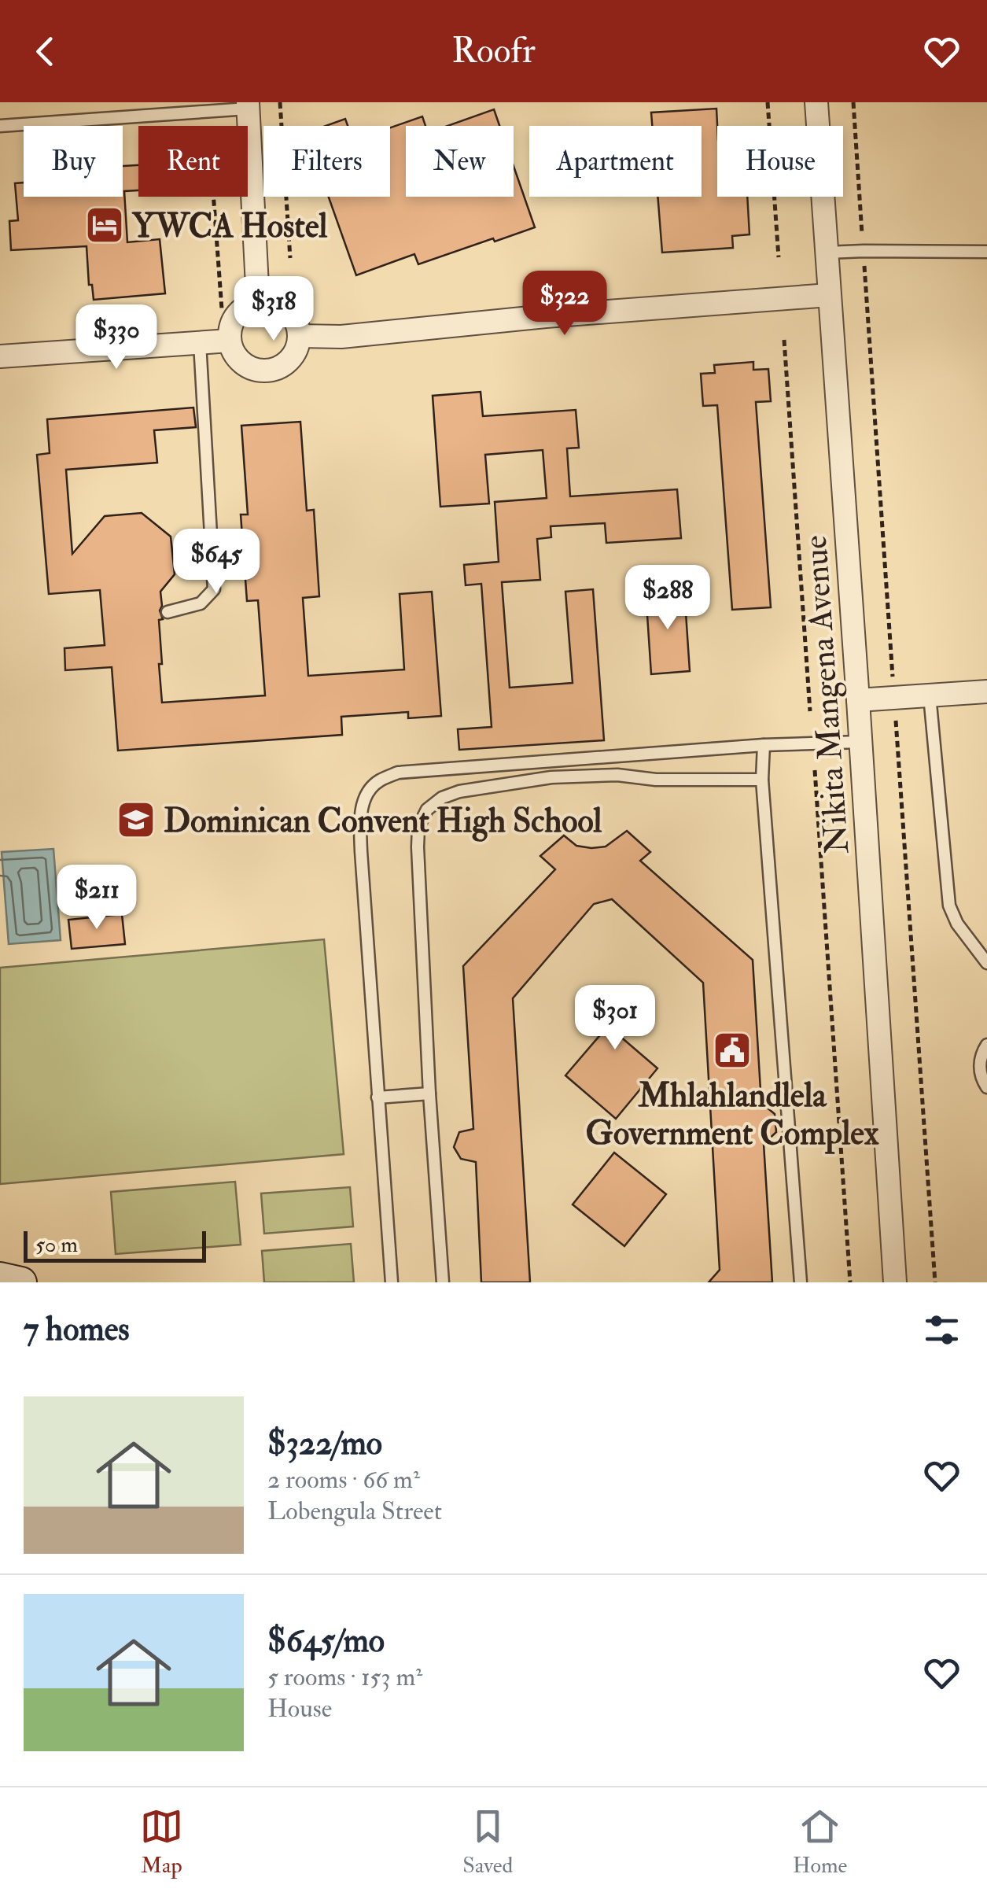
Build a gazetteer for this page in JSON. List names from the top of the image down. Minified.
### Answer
{"streets":{"street":["Nikita Mangena Avenue"]},"places":{"hotel":["YWCA Hostel"],"school or university":["Dominican Convent High School"],"public building":["Mhlahlandlela Government Complex"]},"scale_bar":"50 m","page":{"header":"Roofr","chip":["Buy","Rent","Filters","New","Apartment","House"],"price":["$322","$318","$330","$645","$288","$211","$301"],"scale":"50 m","heading":"7 homes","list":[{"name":"$322/mo","note":"2 rooms · 66 m² · Lobengula Street"},{"name":"$645/mo","note":"5 rooms · 153 m² · House"}],"tabs":["Map","Saved","Home"]}}
